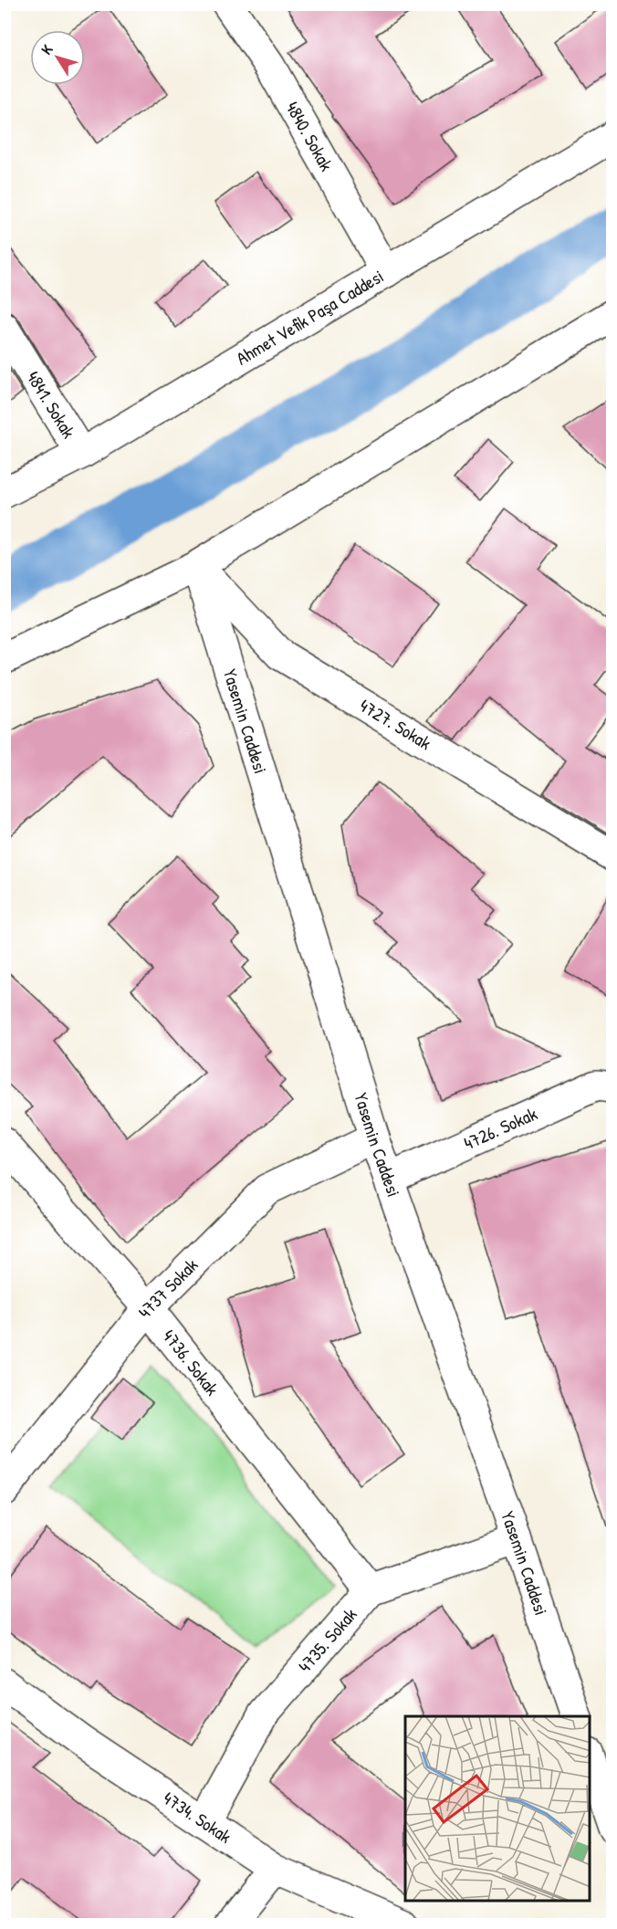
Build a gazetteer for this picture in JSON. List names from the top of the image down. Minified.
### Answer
{"streets":{"street":["4840. Sokak","Ahmet Vefik Paşa Caddesi","4841. Sokak","Yasemin Caddesi","4727. Sokak","4726. Sokak","4737 Sokak","4736. Sokak","4735. Sokak","4734. Sokak"]},"crossings":[["4840. Sokak","Ahmet Vefik Paşa Caddesi"],["Ahmet Vefik Paşa Caddesi","4841. Sokak"],["Yasemin Caddesi","4727. Sokak"],["Yasemin Caddesi","4726. Sokak"],["Yasemin Caddesi","4737 Sokak"],["Yasemin Caddesi","4735. Sokak"],["4737 Sokak","4736. Sokak"],["4736. Sokak","4735. Sokak"],["4735. Sokak","4734. Sokak"]],"north":"top left"}
